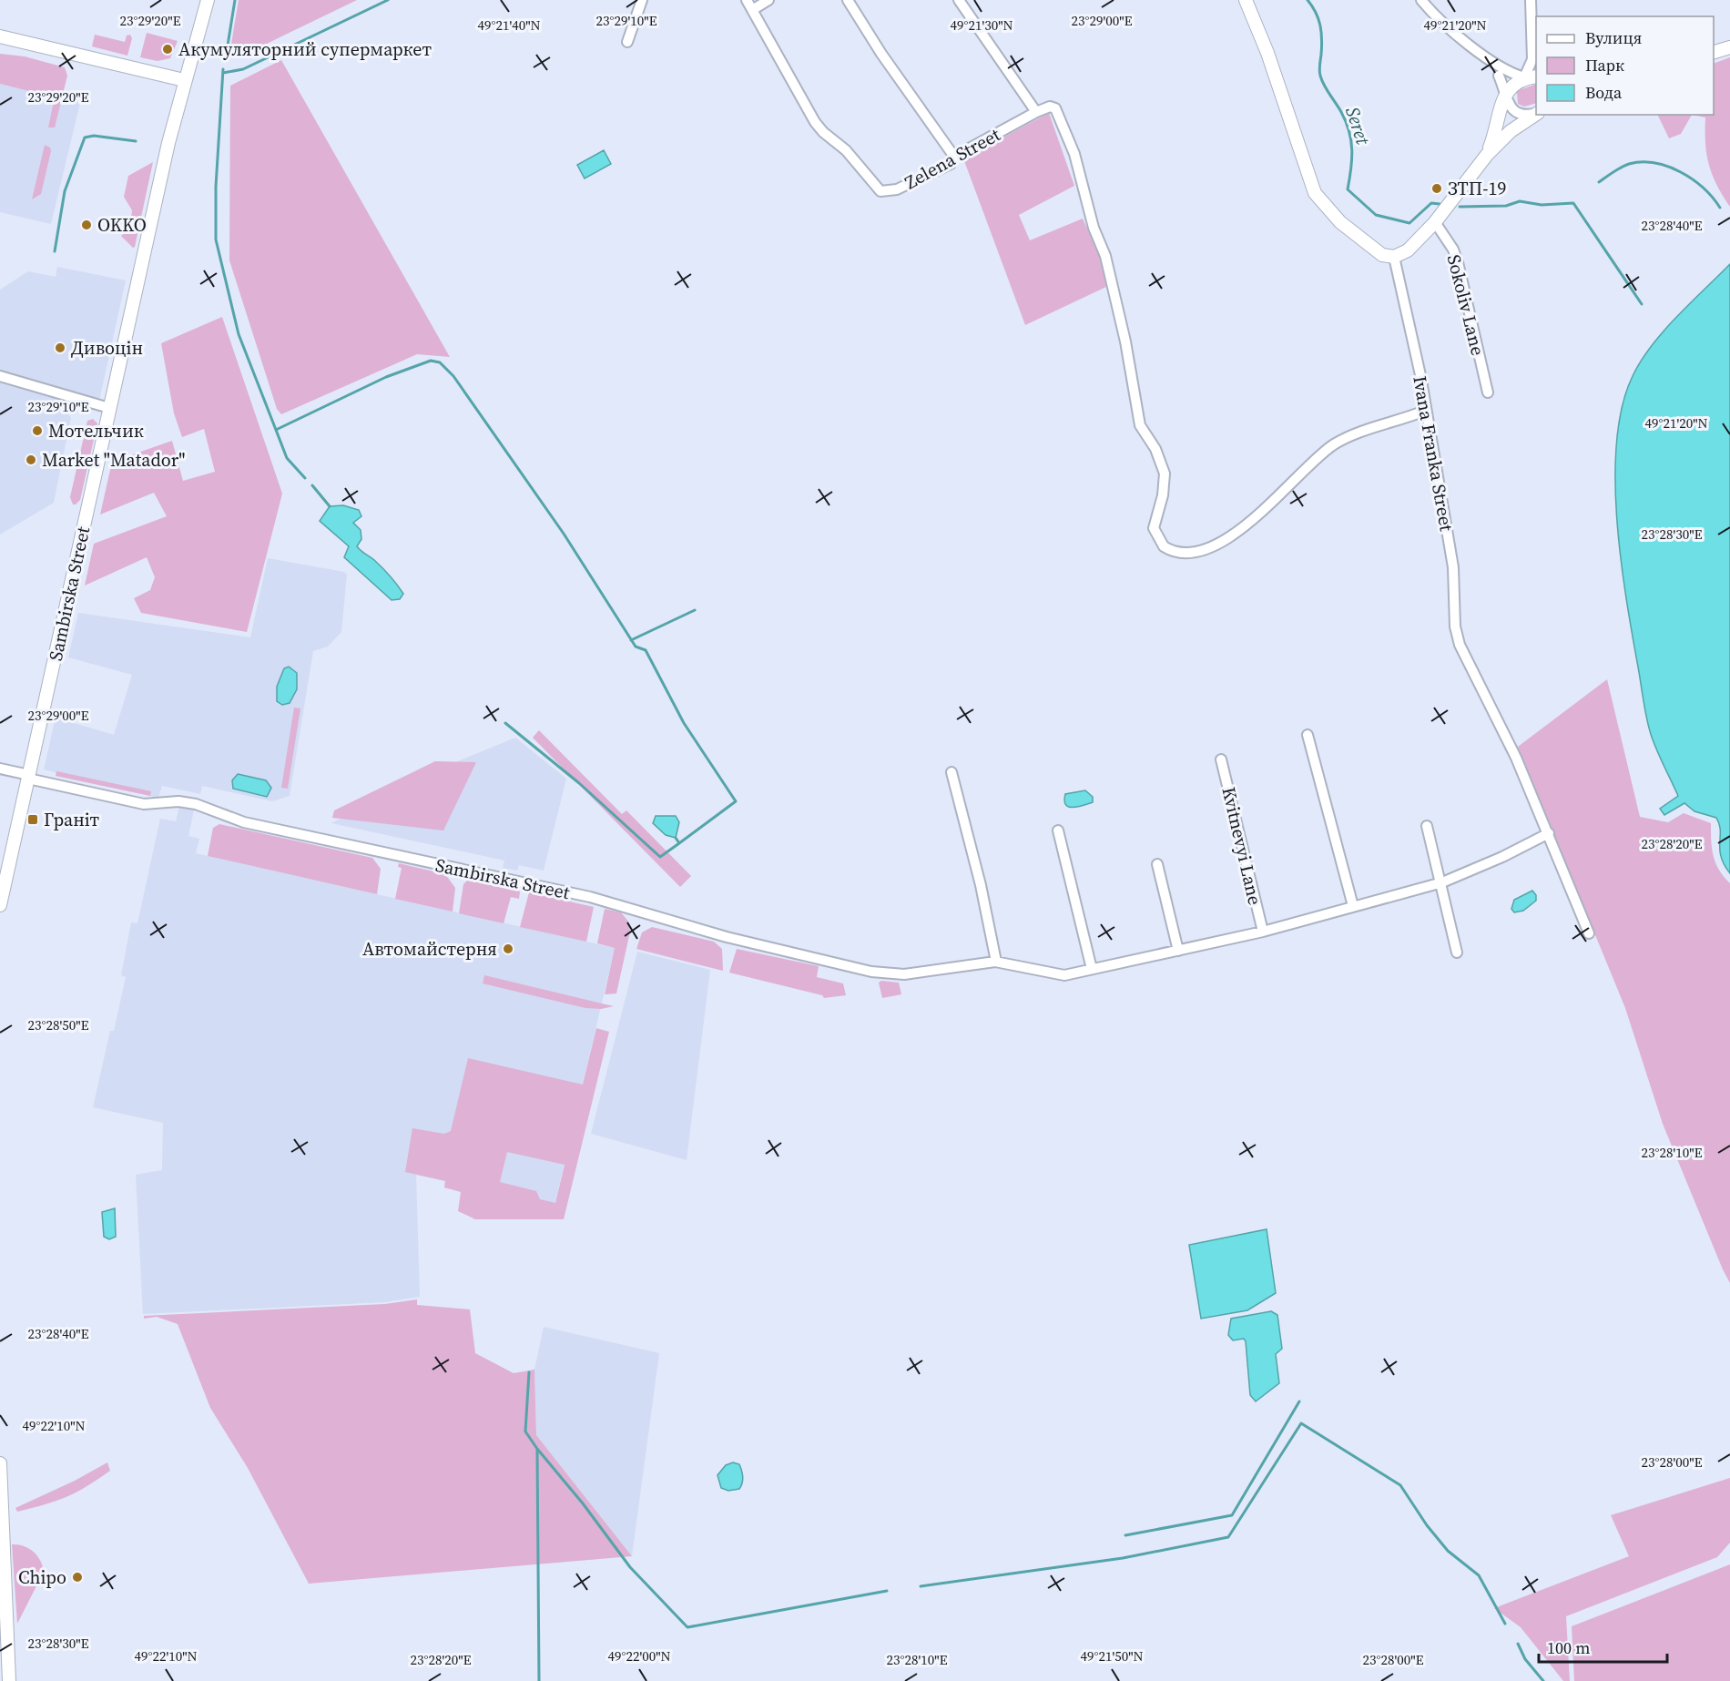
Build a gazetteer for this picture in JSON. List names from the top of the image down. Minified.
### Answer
{"streets":{"main road":["Sambirska Street"],"street":["Zelena Street","Sokoliv Lane","Ivana Franka Street","Kvitnevyi Lane"]},"crossings":[["Ivana Franka Street","Sambirska Street"],["Sambirska Street","Kvitnevyi Lane"]],"water":["Seret"],"places":{"other":["Акумуляторний супермаркет","ЗТП-19","OKKO","Дивоцін","Мотельчик","Market \"Matador\"","Автомайстерня","Chipo"],"transit":["Граніт"]},"legend":["Вулиця","Парк","Вода"],"scale_bar":"100 m","coordinates":["23°29'20\"E","23°29'10\"E","23°29'00\"E","49°21'40\"N","49°21'30\"N","49°21'20\"N","23°28'40\"E","23°28'30\"E","23°28'20\"E","23°28'50\"E","23°28'10\"E","49°22'10\"N","23°28'00\"E","49°22'00\"N","49°21'50\"N"]}
